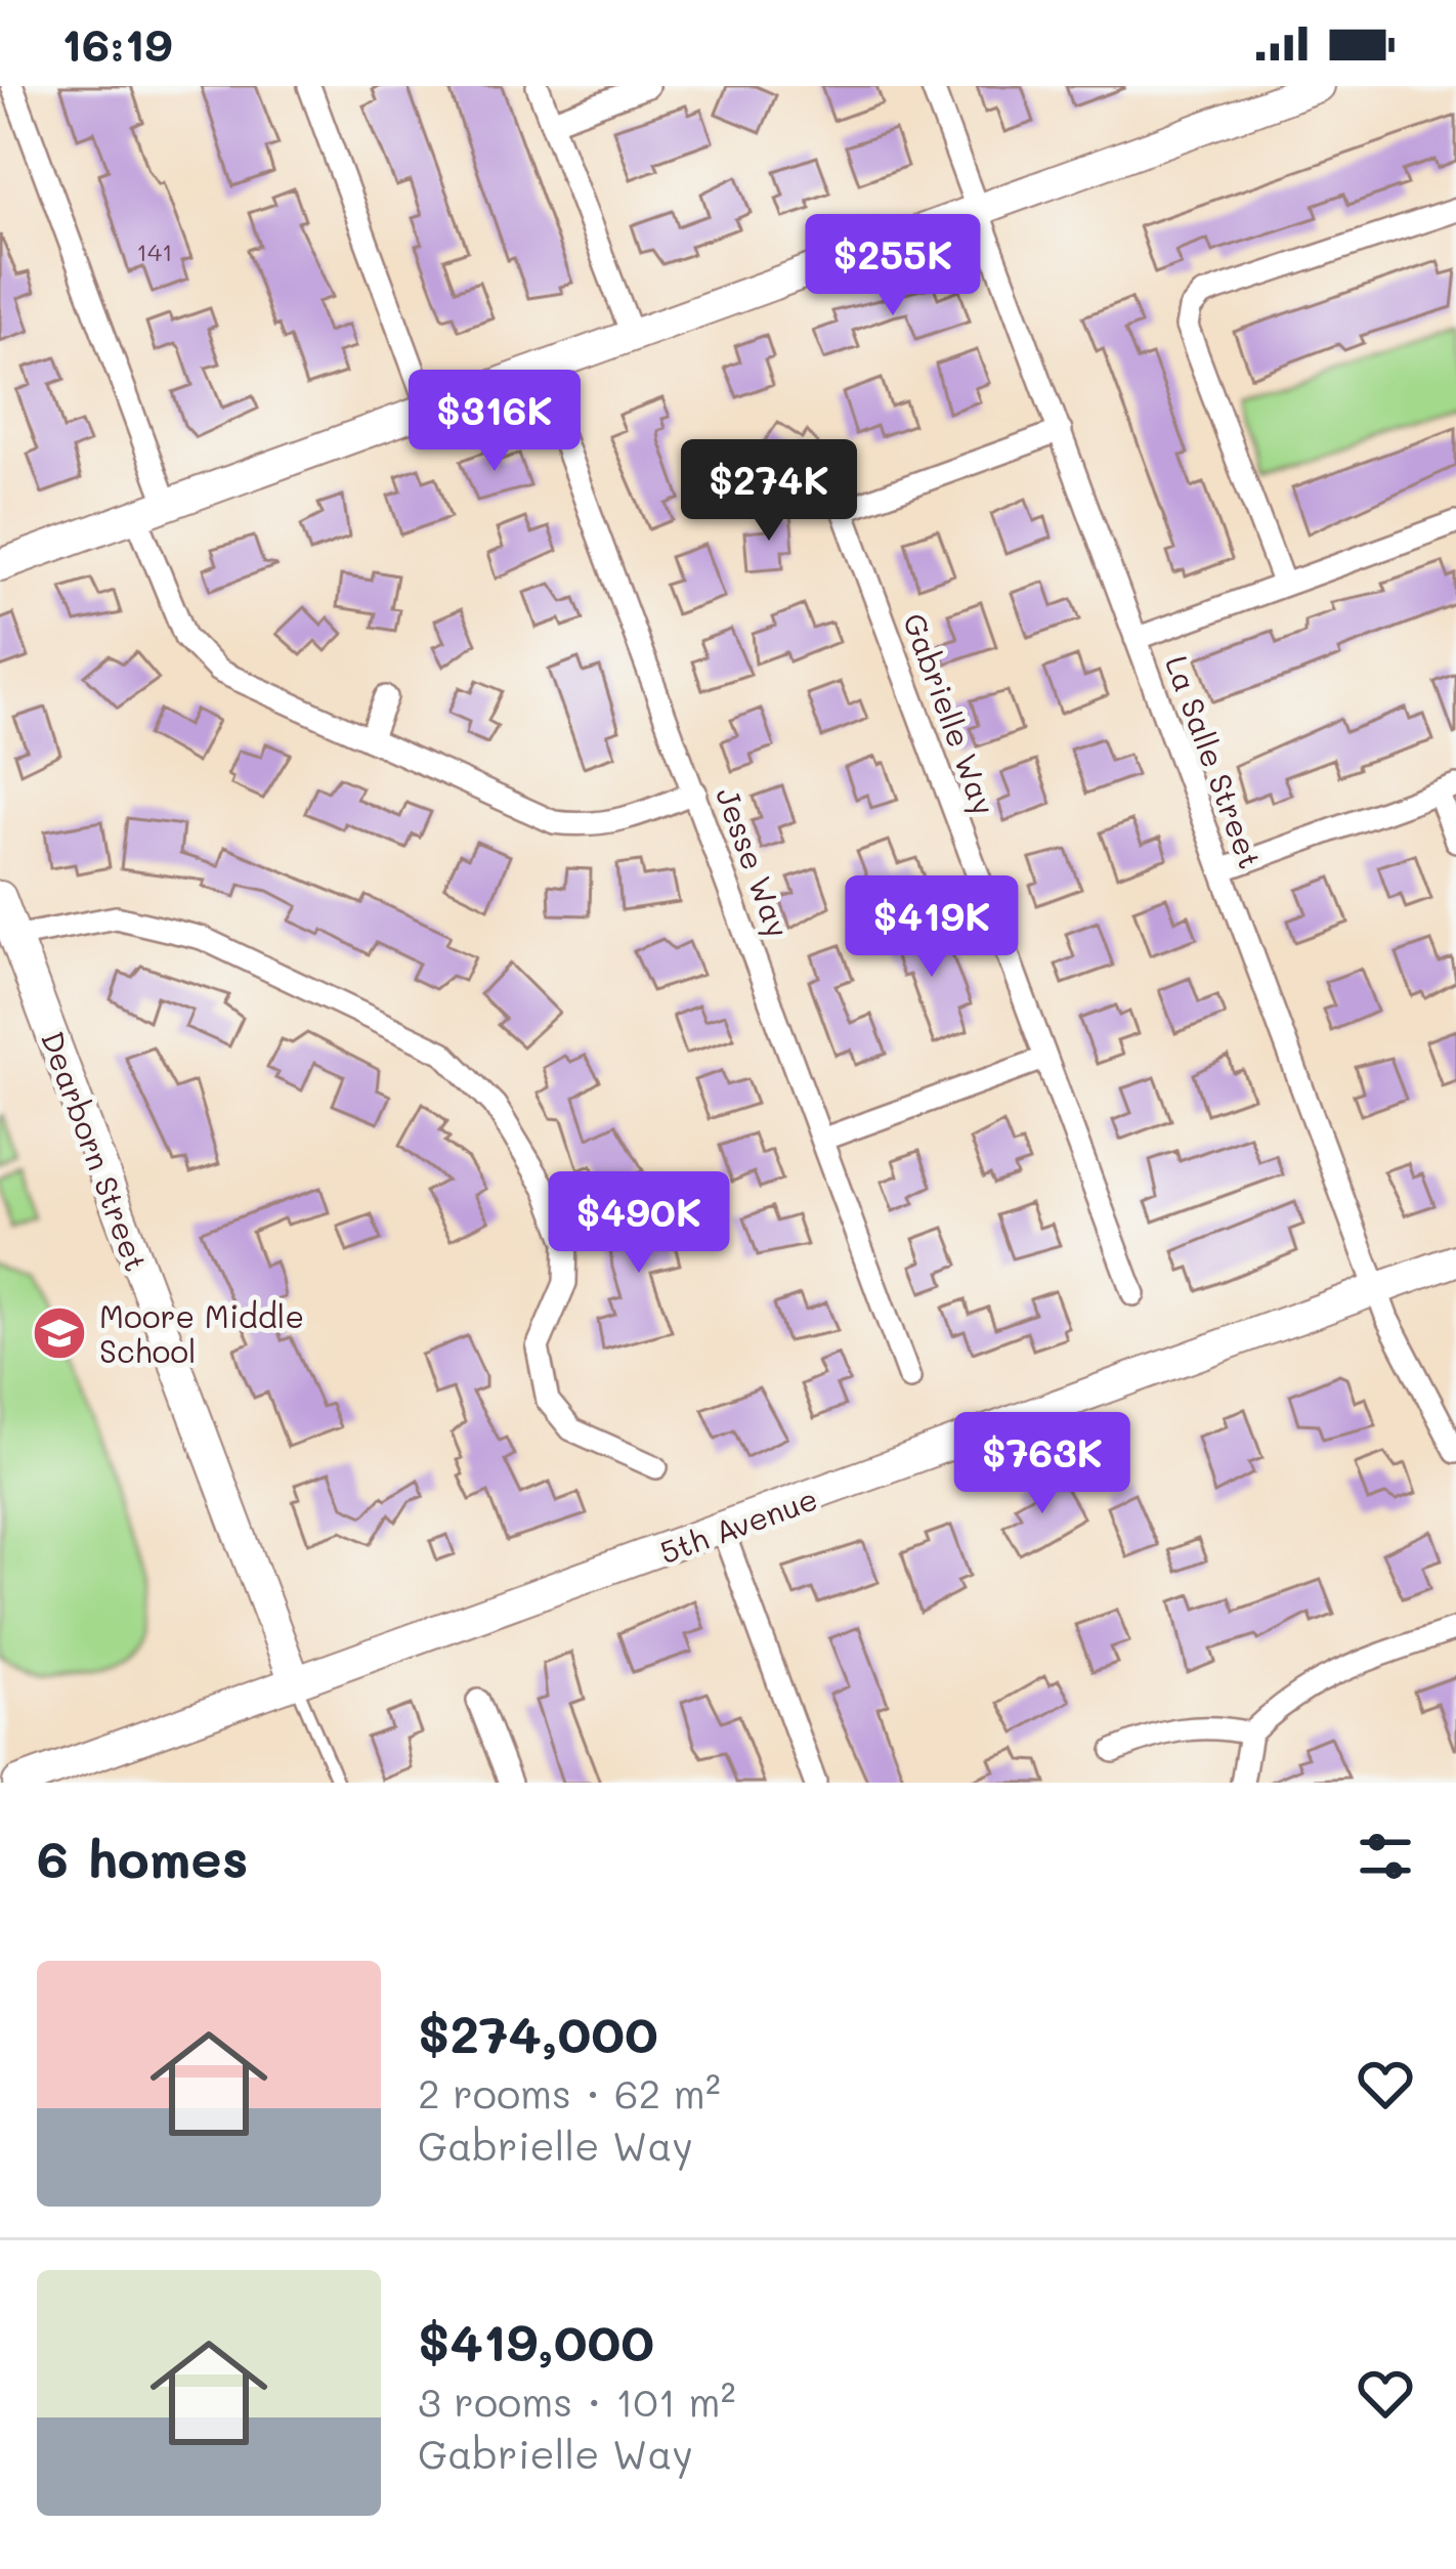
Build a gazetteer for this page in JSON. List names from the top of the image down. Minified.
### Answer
{"streets":{"street":["Gabrielle Way","La Salle Street","Jesse Way","Dearborn Street","5th Avenue"]},"crossings":[["Gabrielle Way","La Salle Street"],["La Salle Street","5th Avenue"],["Dearborn Street","5th Avenue"]],"places":{"school or university":["Moore Middle School"]},"house_numbers":["141"],"page":{"status":"16:19","price":["$255K","$316K","$274K","$419K","$490K","$763K"],"heading":"6 homes","list":[{"name":"$274,000","note":"2 rooms · 62 m² · Gabrielle Way"},{"name":"$419,000","note":"3 rooms · 101 m² · Gabrielle Way"}]}}
